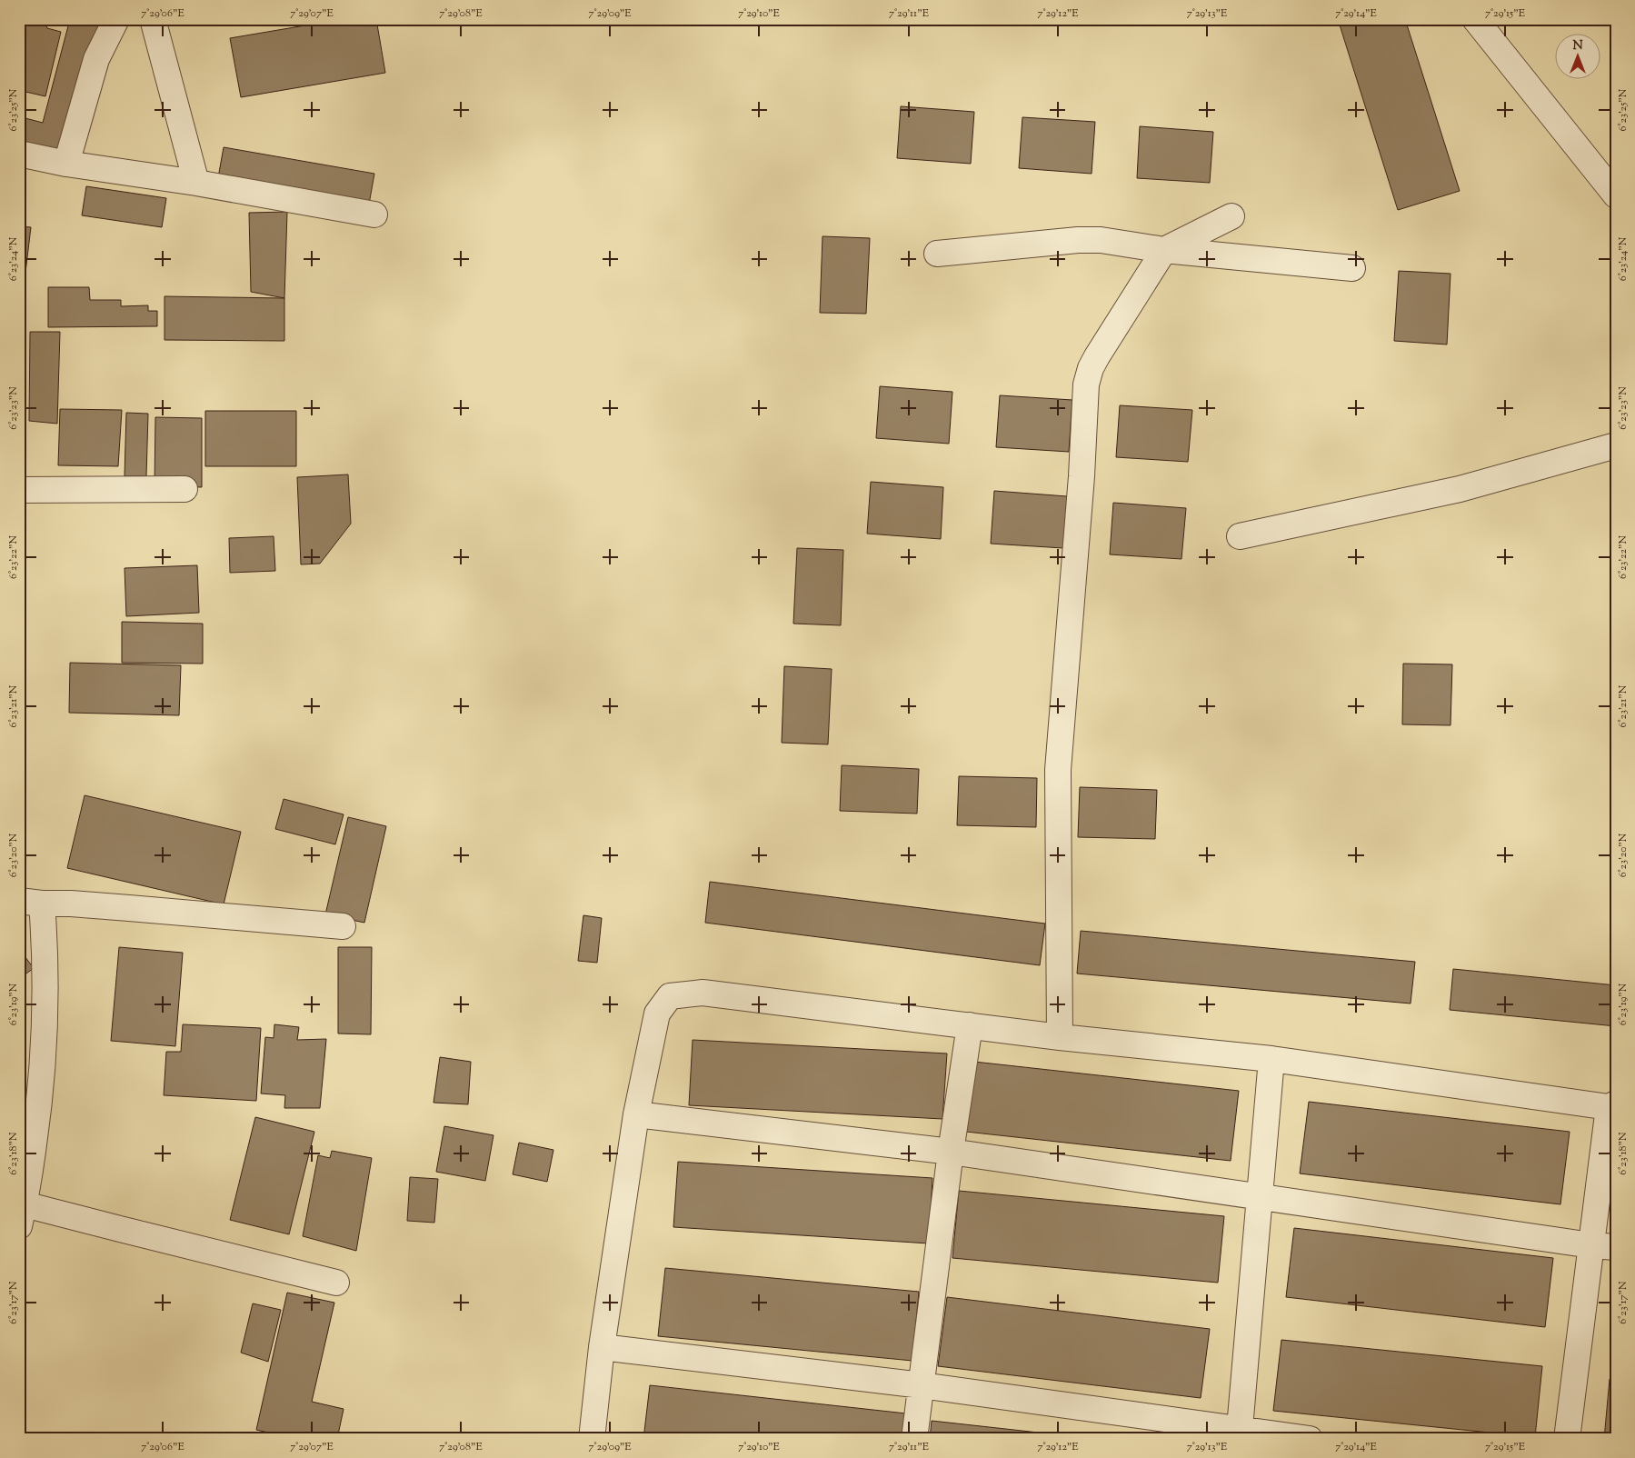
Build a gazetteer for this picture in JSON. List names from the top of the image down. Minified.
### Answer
{"north":"top","coordinates":["7°29'06\"E","7°29'07\"E","7°29'08\"E","7°29'09\"E","7°29'10\"E","7°29'11\"E","7°29'12\"E","7°29'13\"E","7°29'14\"E","7°29'15\"E","6°23'25\"N","6°23'24\"N","6°23'23\"N","6°23'22\"N","6°23'21\"N","6°23'20\"N","6°23'19\"N","6°23'18\"N","6°23'17\"N"]}
